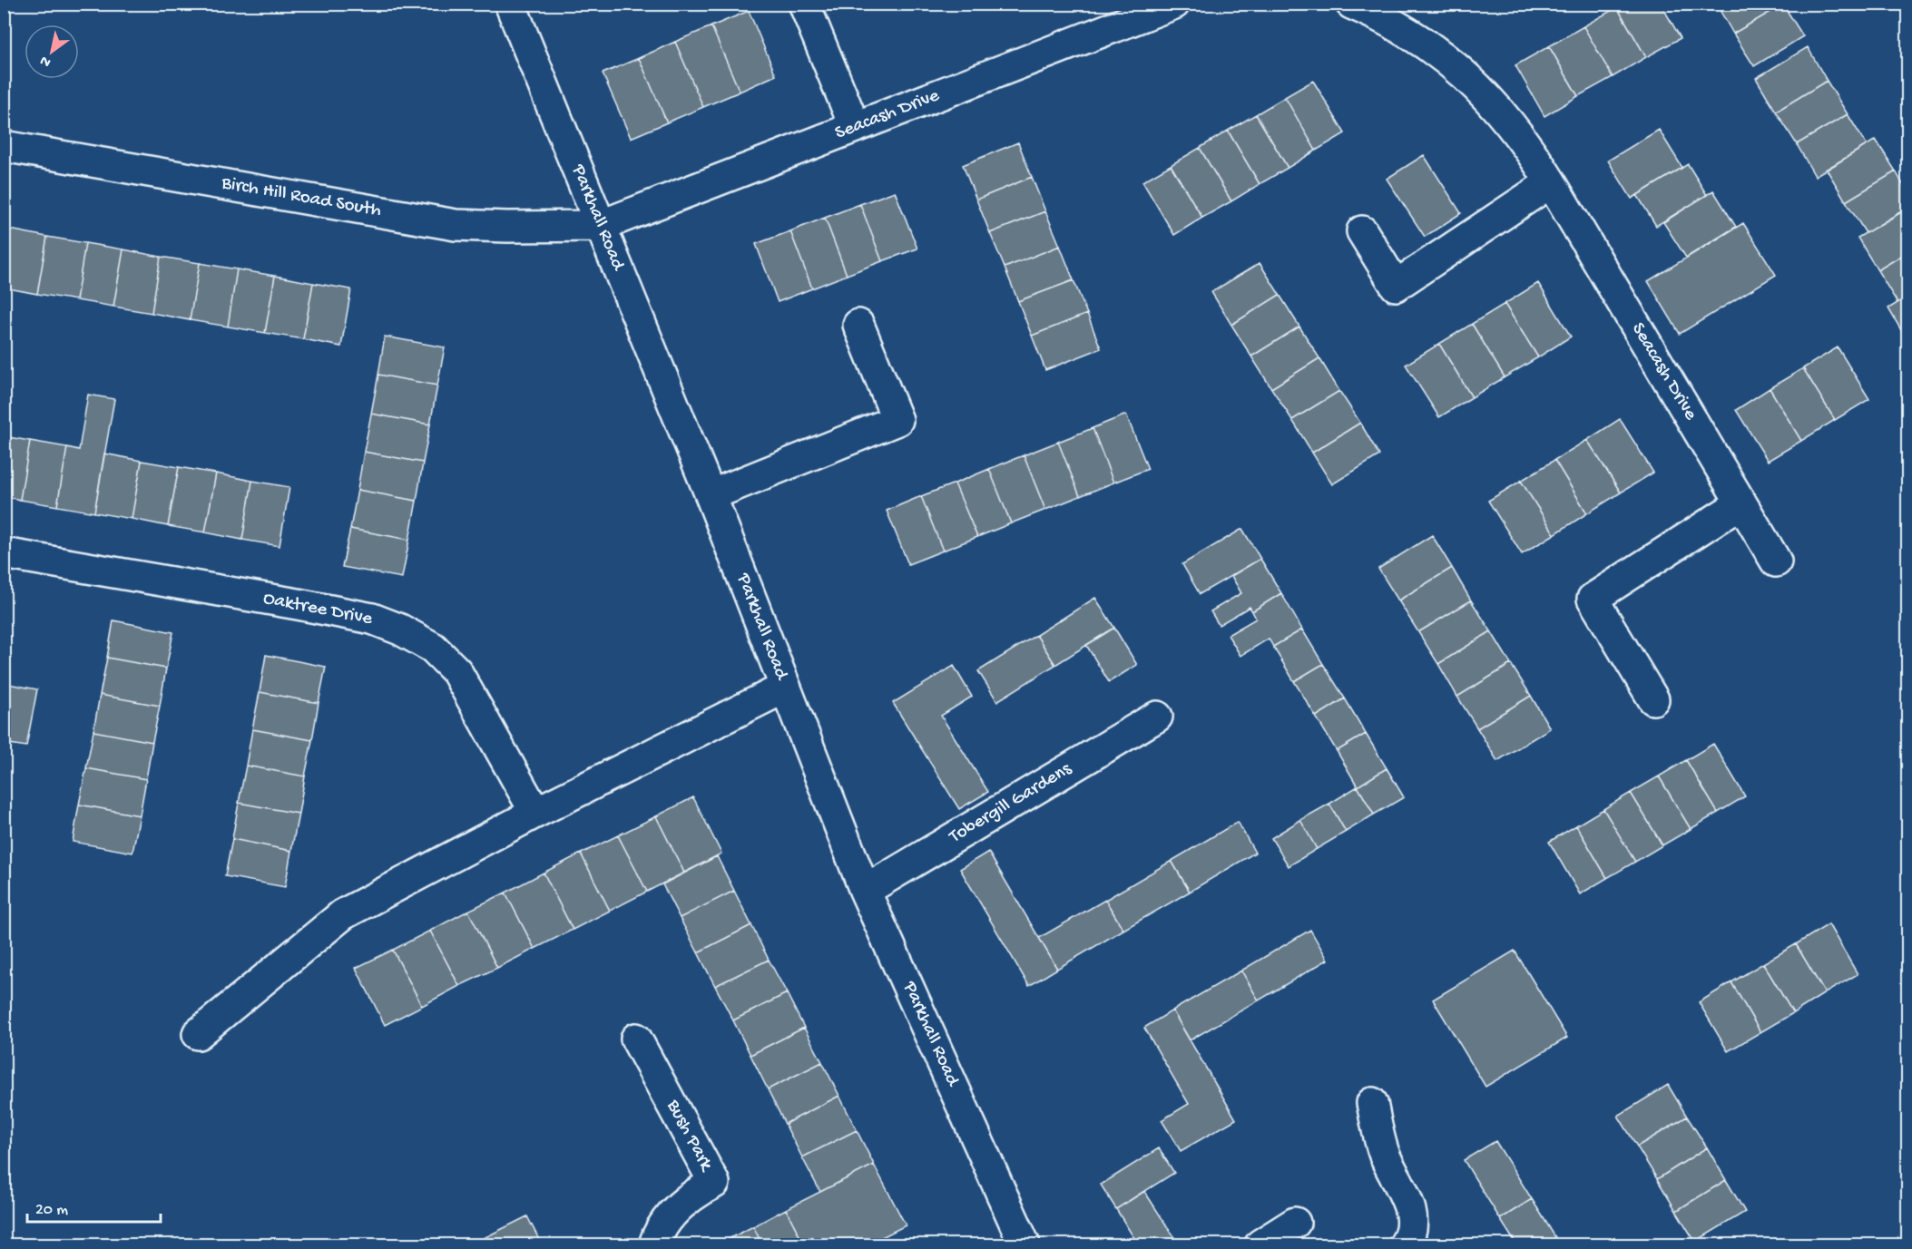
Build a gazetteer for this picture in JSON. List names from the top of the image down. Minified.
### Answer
{"streets":{"street":["Seacash Drive","Birch Hill Road South","Parkhall Road","Oaktree Drive","Tobergill Gardens","Bush Park"]},"crossings":[["Seacash Drive","Birch Hill Road South"],["Seacash Drive","Parkhall Road"],["Birch Hill Road South","Parkhall Road"],["Parkhall Road","Tobergill Gardens"]],"scale_bar":"20 m","north":"bottom left"}
